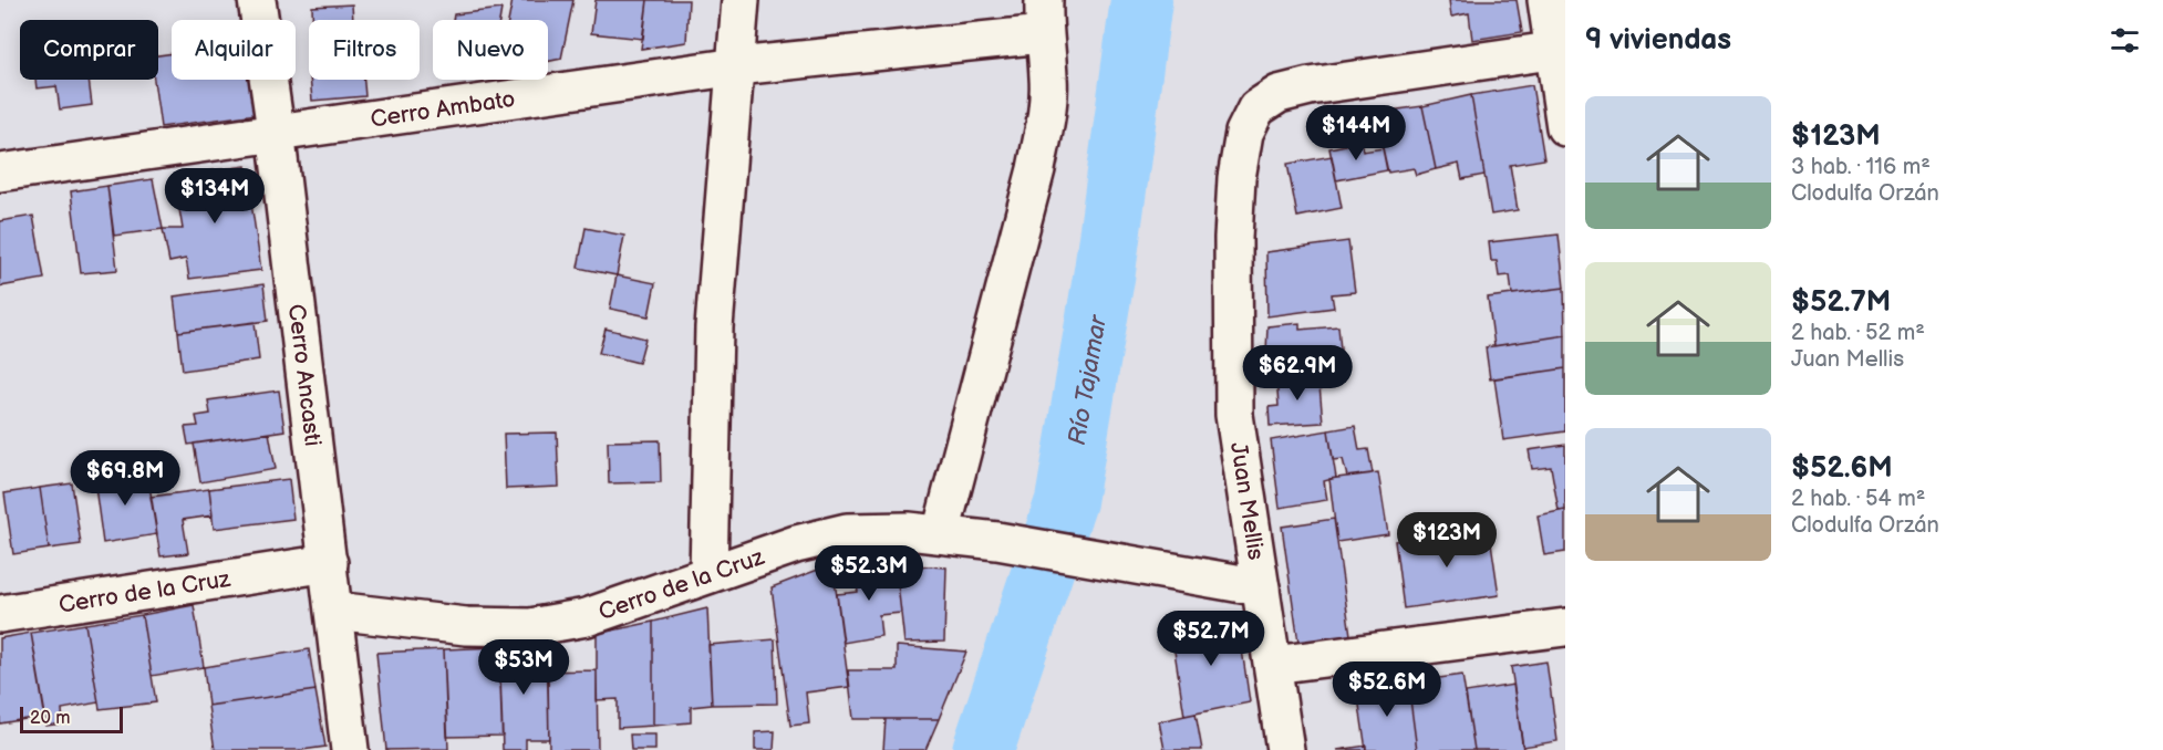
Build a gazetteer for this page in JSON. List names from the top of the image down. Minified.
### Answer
{"streets":{"street":["Cerro Ambato","Cerro Ancasti","Juan Mellis","Cerro de la Cruz"]},"crossings":[["Cerro Ambato","Cerro Ancasti"],["Cerro Ancasti","Cerro de la Cruz"],["Juan Mellis","Cerro de la Cruz"]],"water":["Río Tajamar"],"scale_bar":"20 m","page":{"heading":"9 viviendas","chip":["Comprar","Alquilar","Filtros","Nuevo"],"list":[{"name":"$123M","note":"3 hab. · 116 m² · Clodulfa Orzán"},{"name":"$52.7M","note":"2 hab. · 52 m² · Juan Mellis"},{"name":"$52.6M","note":"2 hab. · 54 m² · Clodulfa Orzán"}],"price":["$144M","$134M","$62.9M","$69.8M","$123M","$52.3M","$52.7M","$53M","$52.6M"],"scale":"20 m"}}
